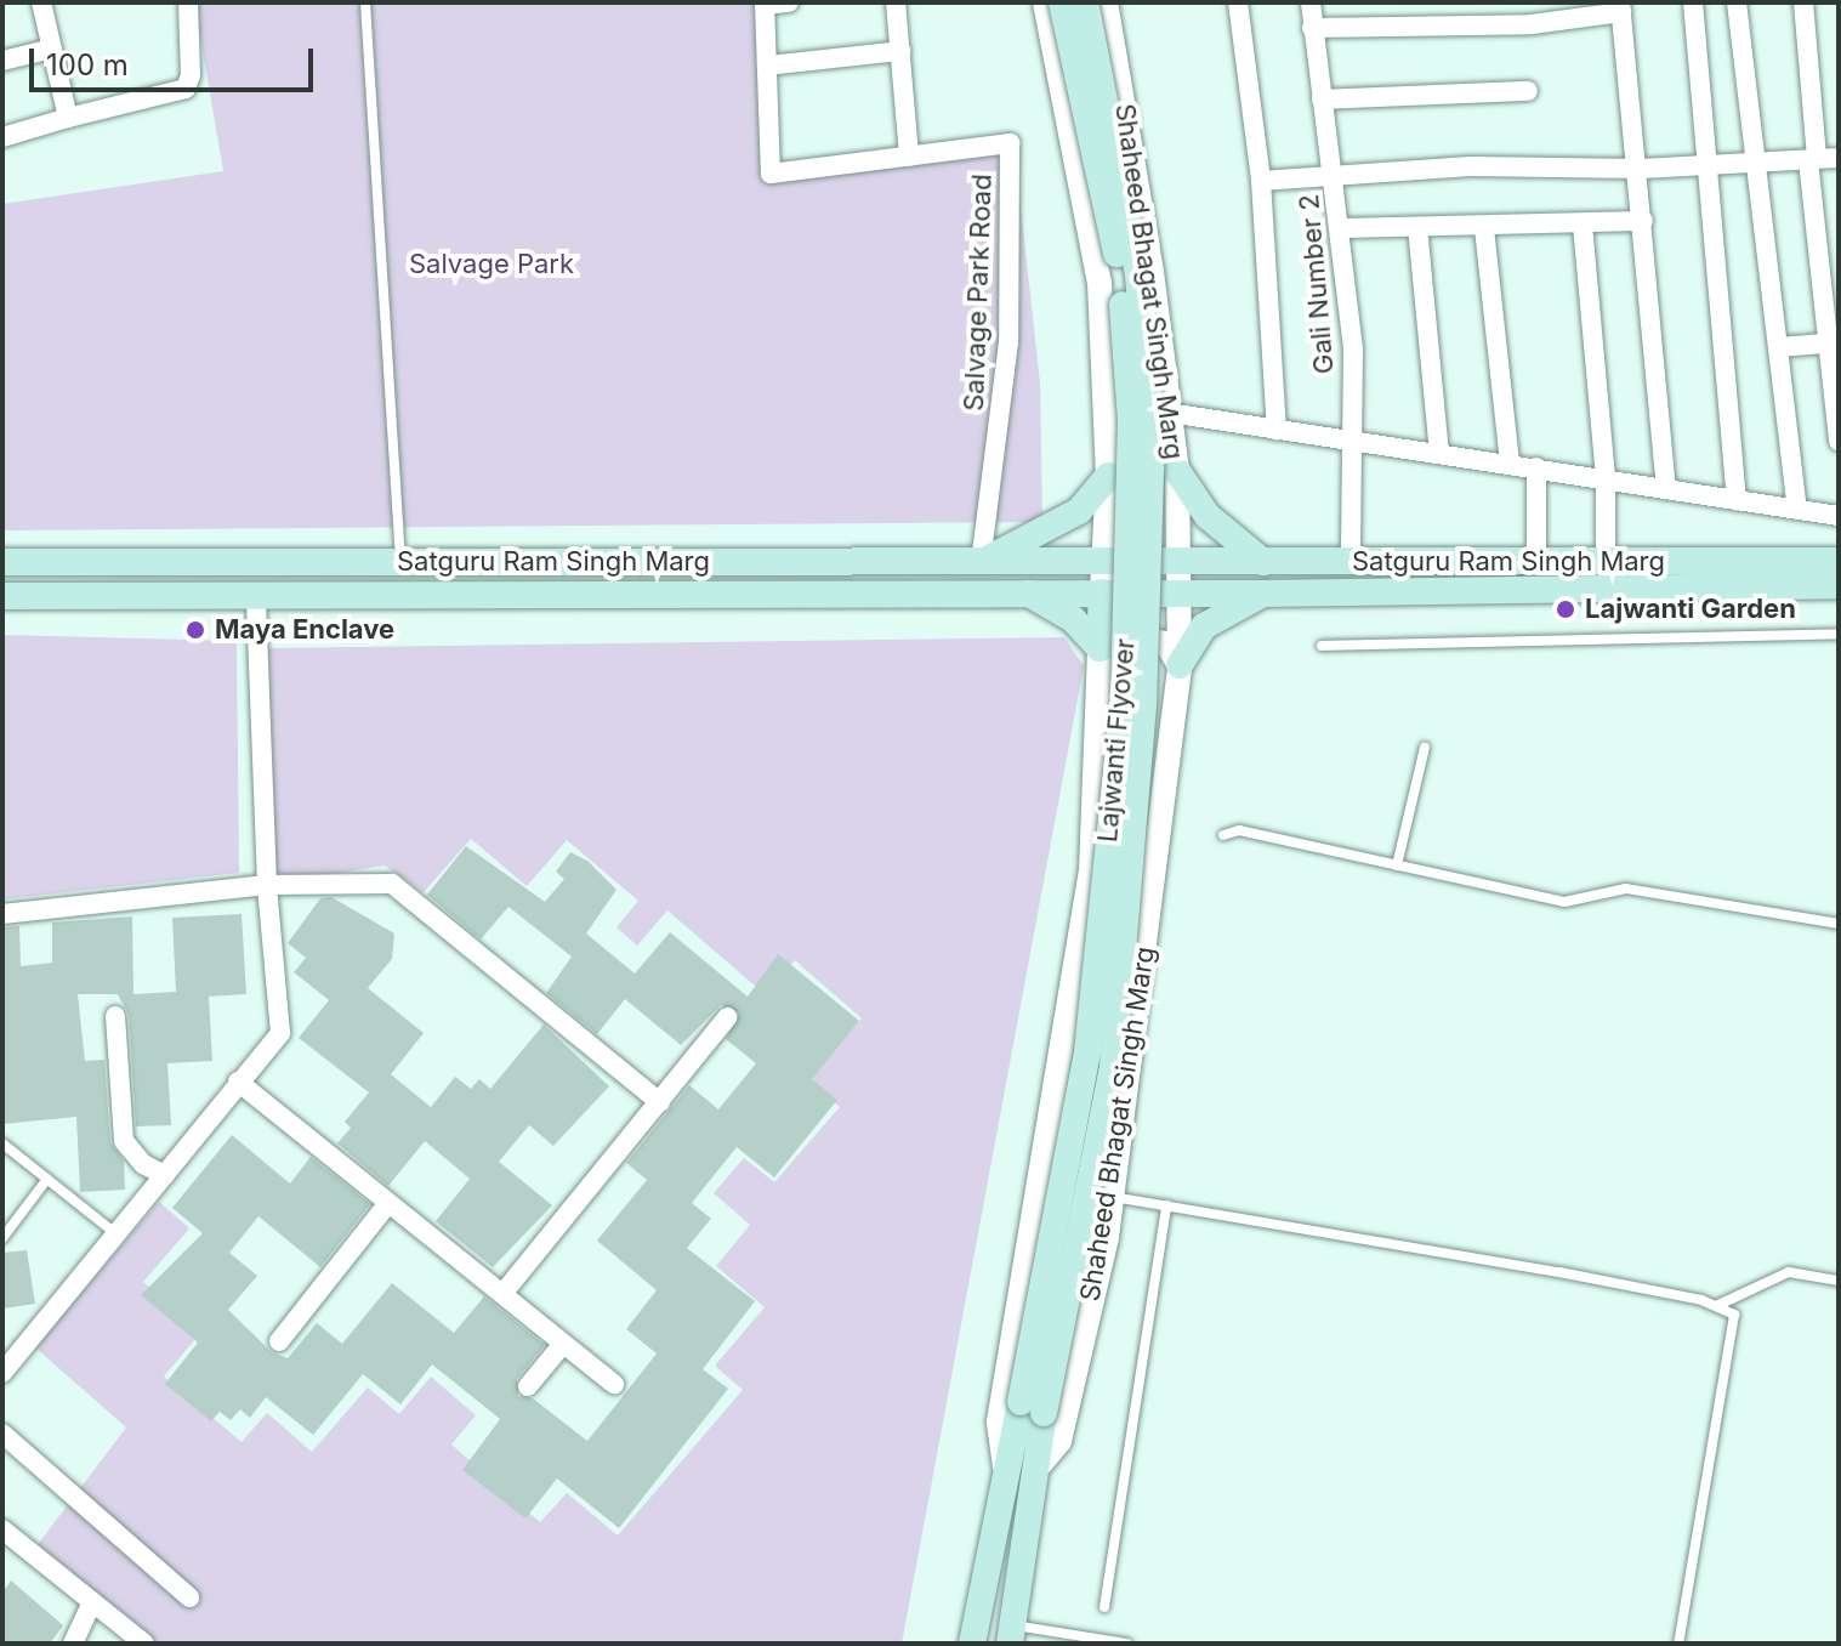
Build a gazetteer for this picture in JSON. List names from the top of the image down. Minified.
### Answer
{"streets":{"main road":["Shaheed Bhagat Singh Marg","Satguru Ram Singh Marg","Lajwanti Flyover"],"street":["Gali Number 2","Salvage Park Road"]},"crossings":[["Shaheed Bhagat Singh Marg","Satguru Ram Singh Marg"],["Shaheed Bhagat Singh Marg","Lajwanti Flyover"],["Gali Number 2","Satguru Ram Singh Marg"],["Salvage Park Road","Satguru Ram Singh Marg"]],"parks":["Salvage Park"],"places":["Lajwanti Garden","Maya Enclave"],"scale_bar":"100 m"}
